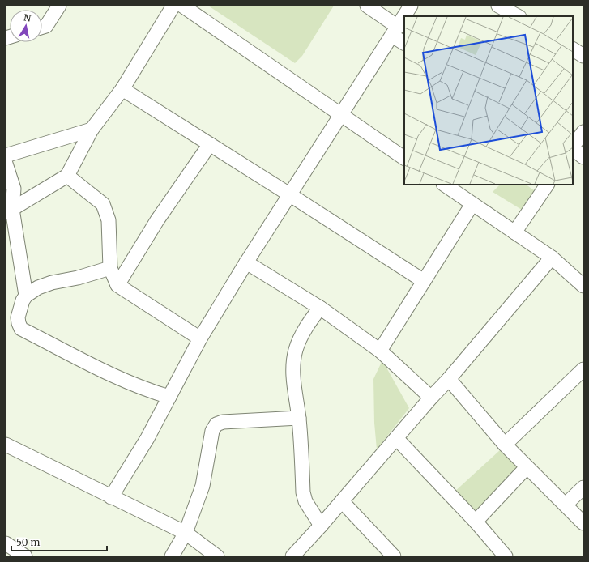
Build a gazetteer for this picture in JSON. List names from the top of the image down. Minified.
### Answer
{"scale_bar":"50 m","north":"top"}
